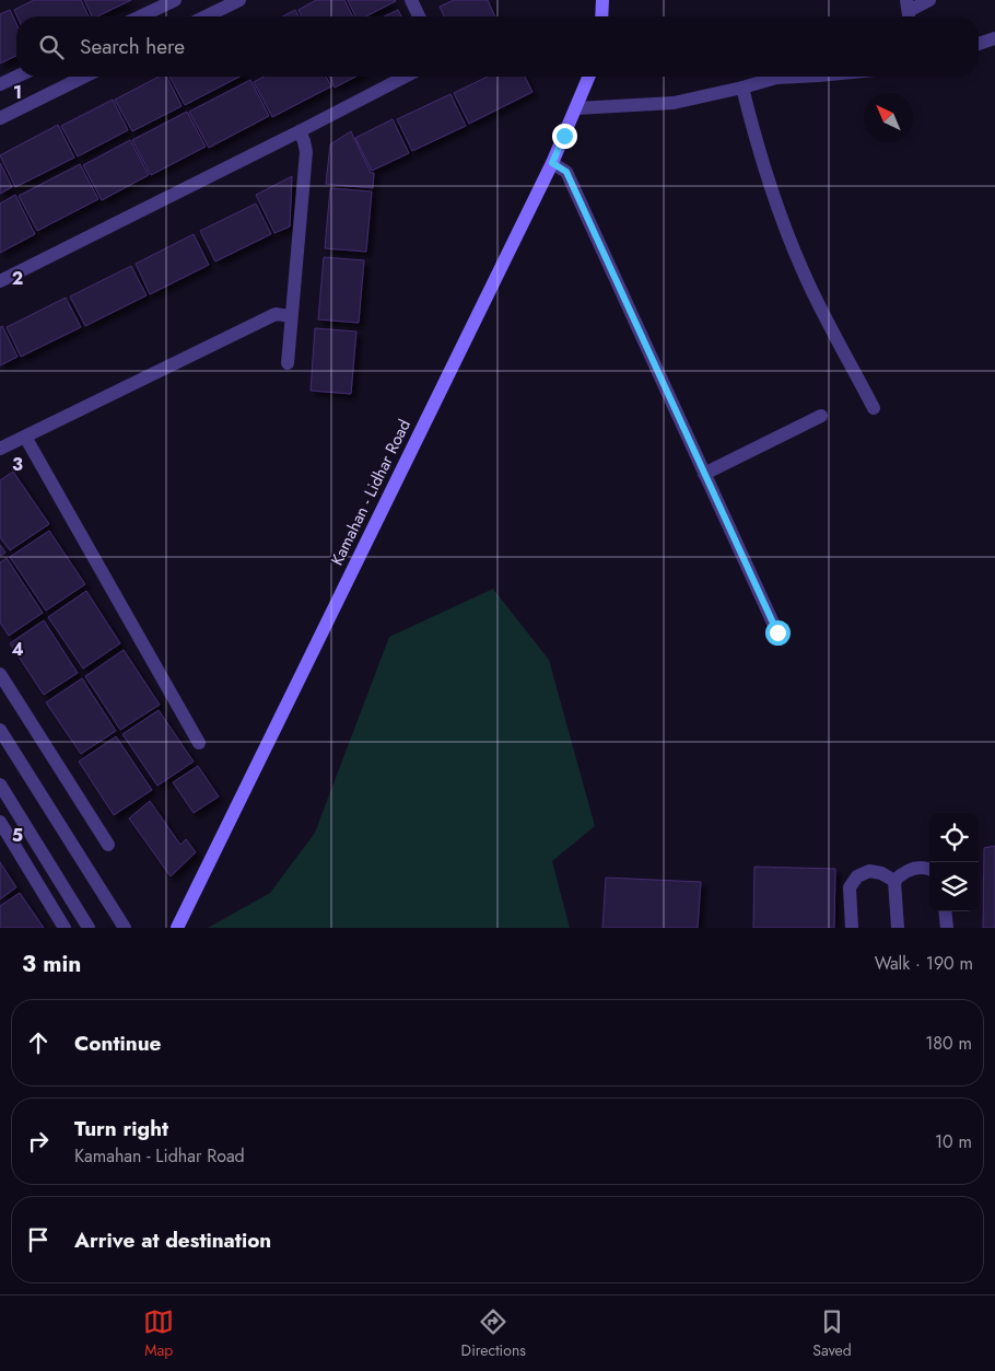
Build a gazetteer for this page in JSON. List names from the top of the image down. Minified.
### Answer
{"streets":{"main road":["Kamahan - Lidhar Road"]},"north":"top left","page":{"search":"Search here","heading":["3 min","Walk · 190 m"],"list":[["Continue","180 m"],["Turn right","Kamahan - Lidhar Road","10 m"],"Arrive at destination"],"nav":["Map","Directions","Saved"]},"grid":{"rows":["1","2","3","4","5"]}}
